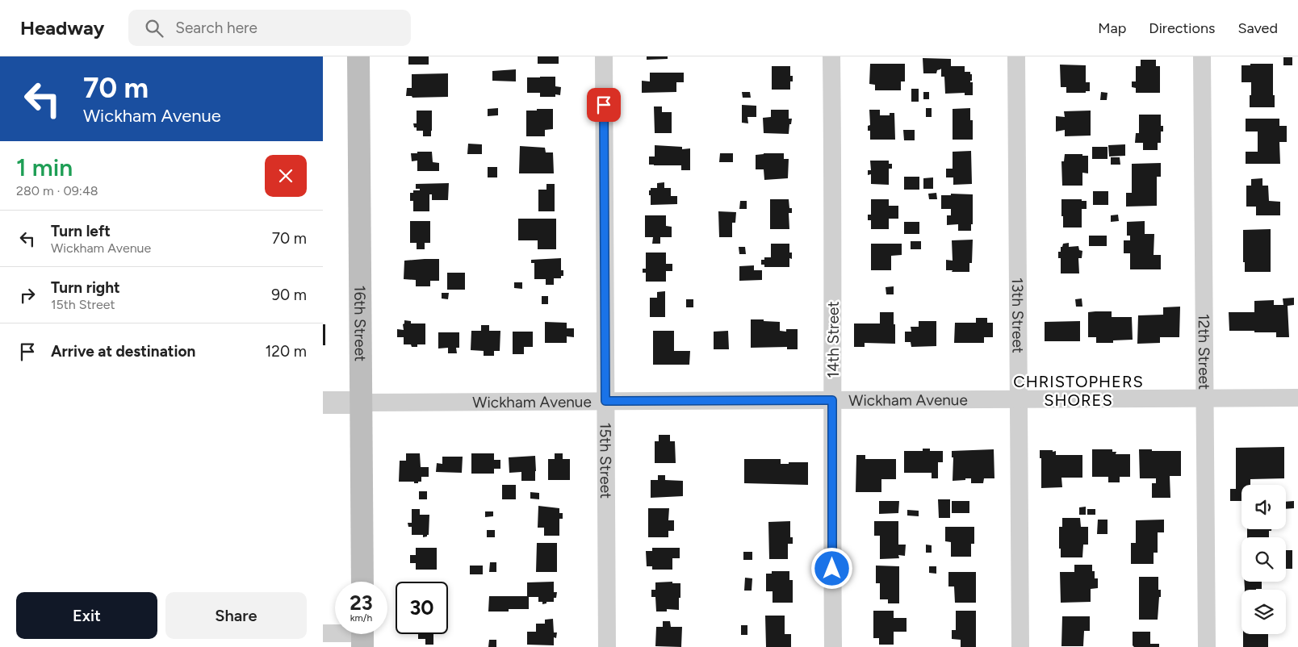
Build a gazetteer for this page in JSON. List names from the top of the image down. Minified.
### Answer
{"streets":{"main road":["16th Street"],"street":["13th Street","14th Street","12th Street","Wickham Avenue","15th Street"]},"crossings":[["13th Street","Wickham Avenue"],["16th Street","Wickham Avenue"],["14th Street","Wickham Avenue"],["12th Street","Wickham Avenue"],["Wickham Avenue","15th Street"]],"districts":["CHRISTOPHERS SHORES"],"page":{"header":"Headway","search":"Search here","nav":["Map","Directions","Saved"],"turn":["70 m","Wickham Avenue"],"heading":["1 min","280 m · 09:48"],"list":[{"name":"Turn left","note":"Wickham Avenue","value":"70 m"},{"name":"Turn right","note":"15th Street","value":"90 m"},{"name":"Arrive at destination","value":"120 m"}],"speed":"23 km/h","limit":"30","buttons":["Exit","Share"]}}
